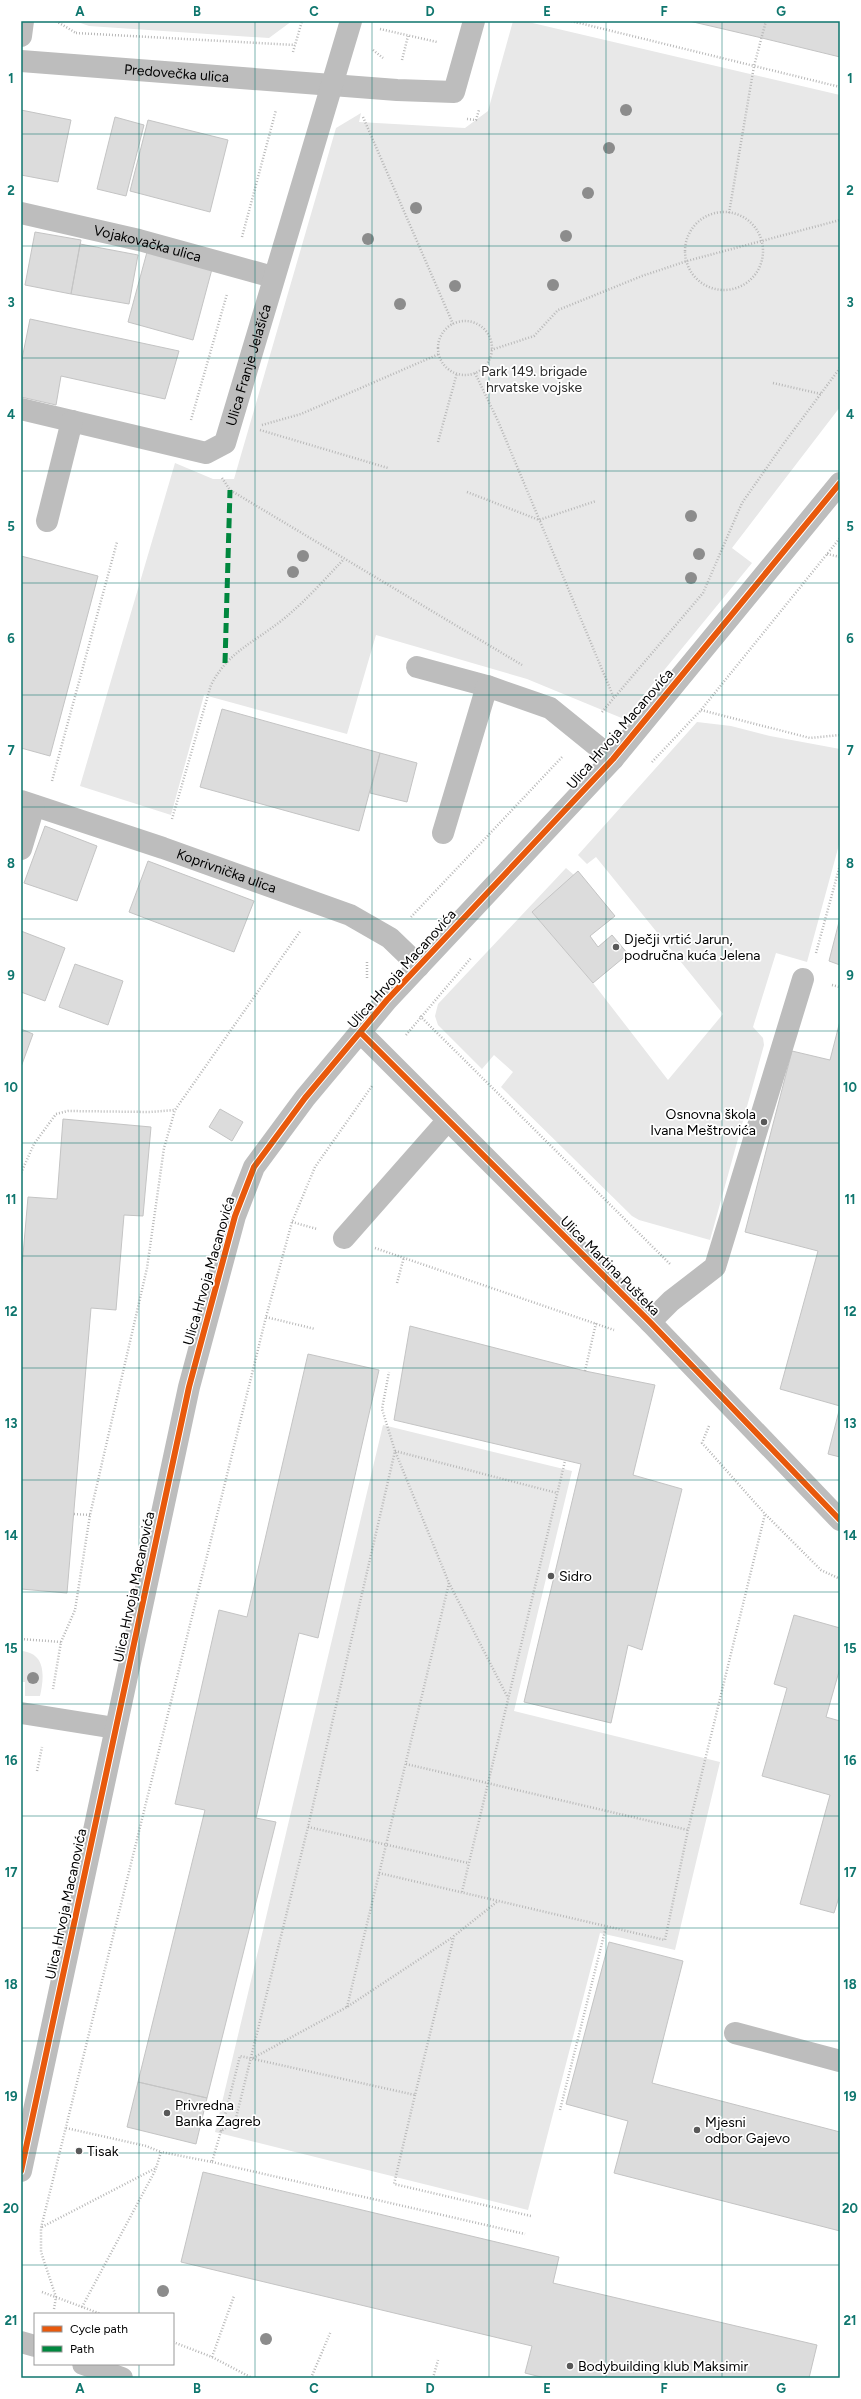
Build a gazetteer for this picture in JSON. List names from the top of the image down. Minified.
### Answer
{"streets":{"street":["Predovečka ulica","Vojakovačka ulica","Ulica Franje Jelašića","Ulica Hrvoja Macanovića","Koprivnička ulica","Ulica Martina Pušteka"]},"crossings":[["Predovečka ulica","Ulica Franje Jelašića"],["Vojakovačka ulica","Ulica Franje Jelašića"],["Ulica Hrvoja Macanovića","Koprivnička ulica"],["Ulica Hrvoja Macanovića","Ulica Martina Pušteka"]],"parks":["Park 149. brigade hrvatske vojske"],"places":["Dječji vrtić Jarun, područna kuća Jelena","Osnovna škola Ivana Meštrovića","Sidro","Privredna Banka Zagreb","Mjesni odbor Gajevo","Tisak","Bodybuilding klub Maksimir"],"legend":["Cycle path","Path"],"grid":{"columns":["A","B","C","D","E","F","G"],"rows":["1","2","3","4","5","6","7","8","9","10","11","12","13","14","15","16","17","18","19","20","21"]}}
